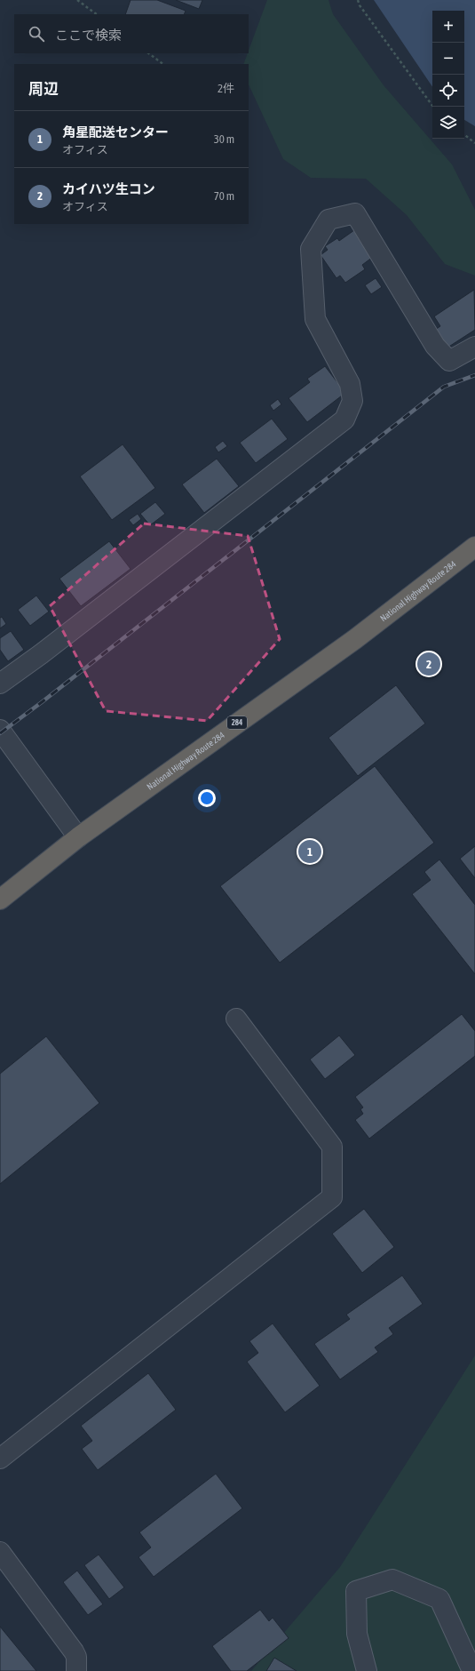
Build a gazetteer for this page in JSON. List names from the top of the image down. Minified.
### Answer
{"streets":{"highway":["National Highway Route 284","284"]},"page":{"map_buttons":["+","−"],"search":"ここで検索","heading":["周辺","2件"],"list":[{"mark":"1","name":"角星配送センター","note":"オフィス","value":"30 m"},{"mark":"2","name":"カイハツ生コン","note":"オフィス","value":"70 m"}],"pins":["2","1"]}}
